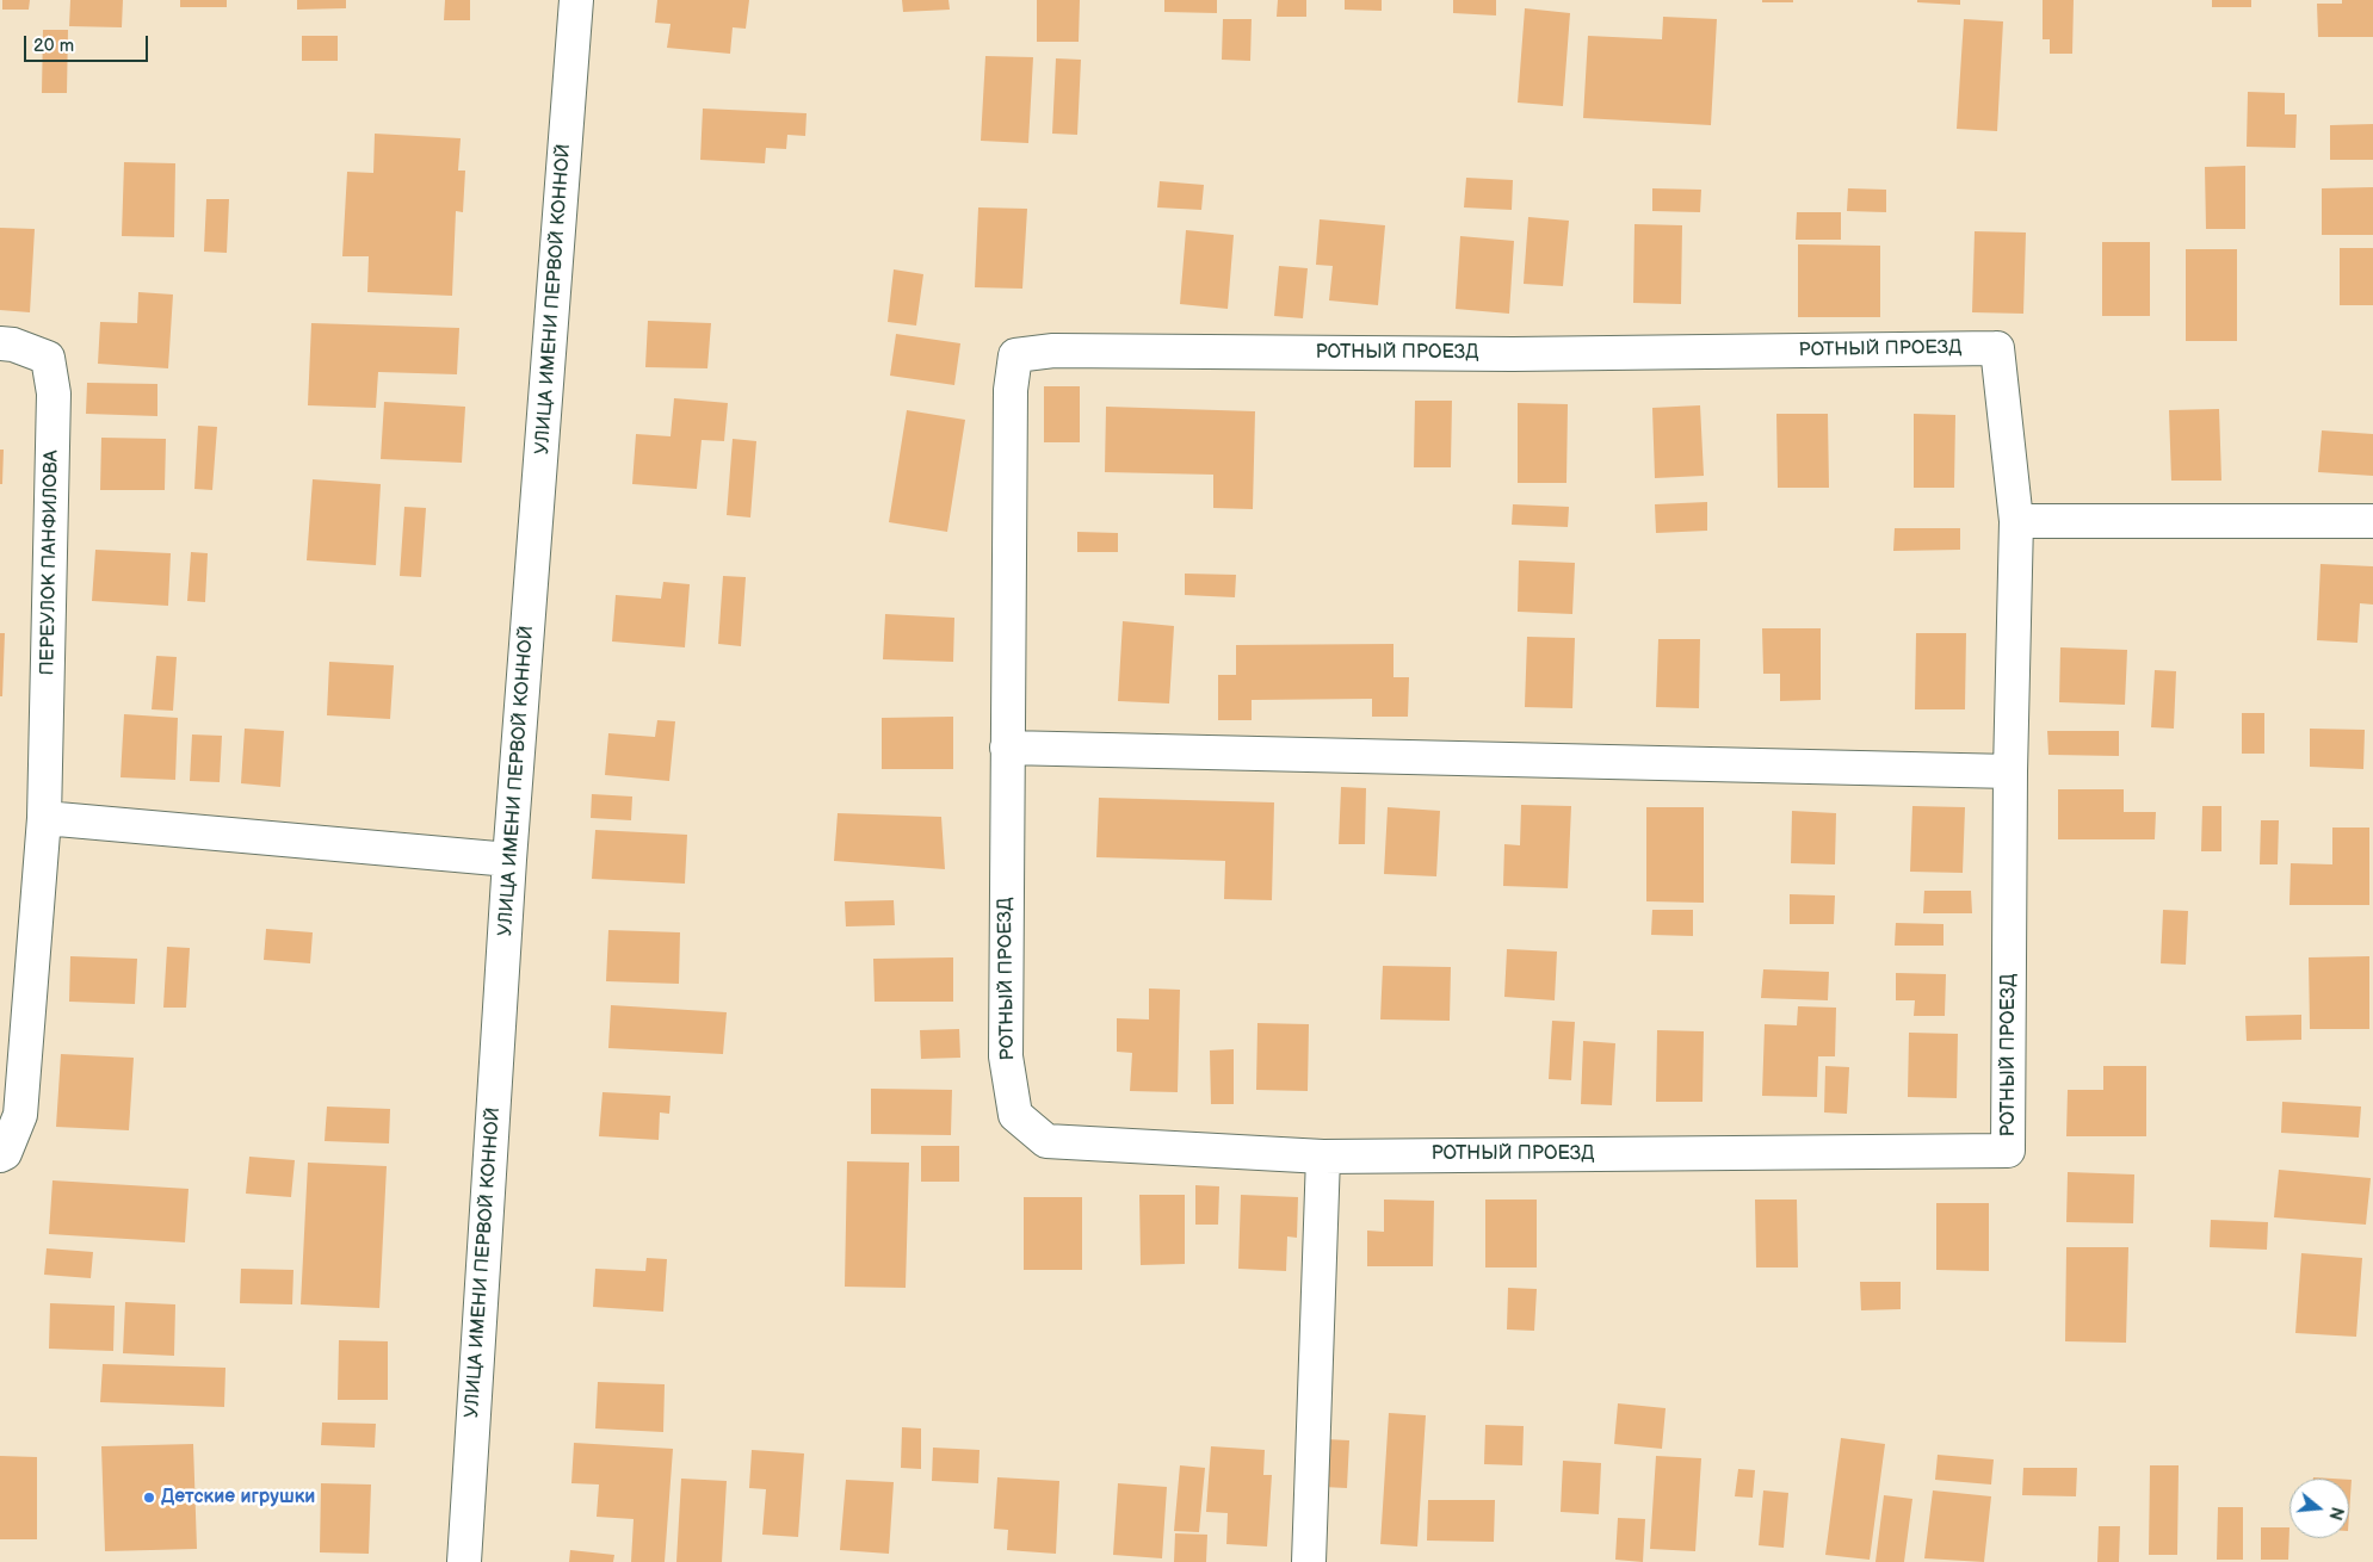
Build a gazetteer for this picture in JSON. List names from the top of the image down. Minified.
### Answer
{"streets":{"street":["УЛИЦА ИМЕНИ ПЕРВОЙ КОННОЙ","РОТНЫЙ ПРОЕЗД","ПЕРЕУЛОК ПАНФИЛОВА"]},"places":["Детские игрушки"],"scale_bar":"20 m","north":"right"}
